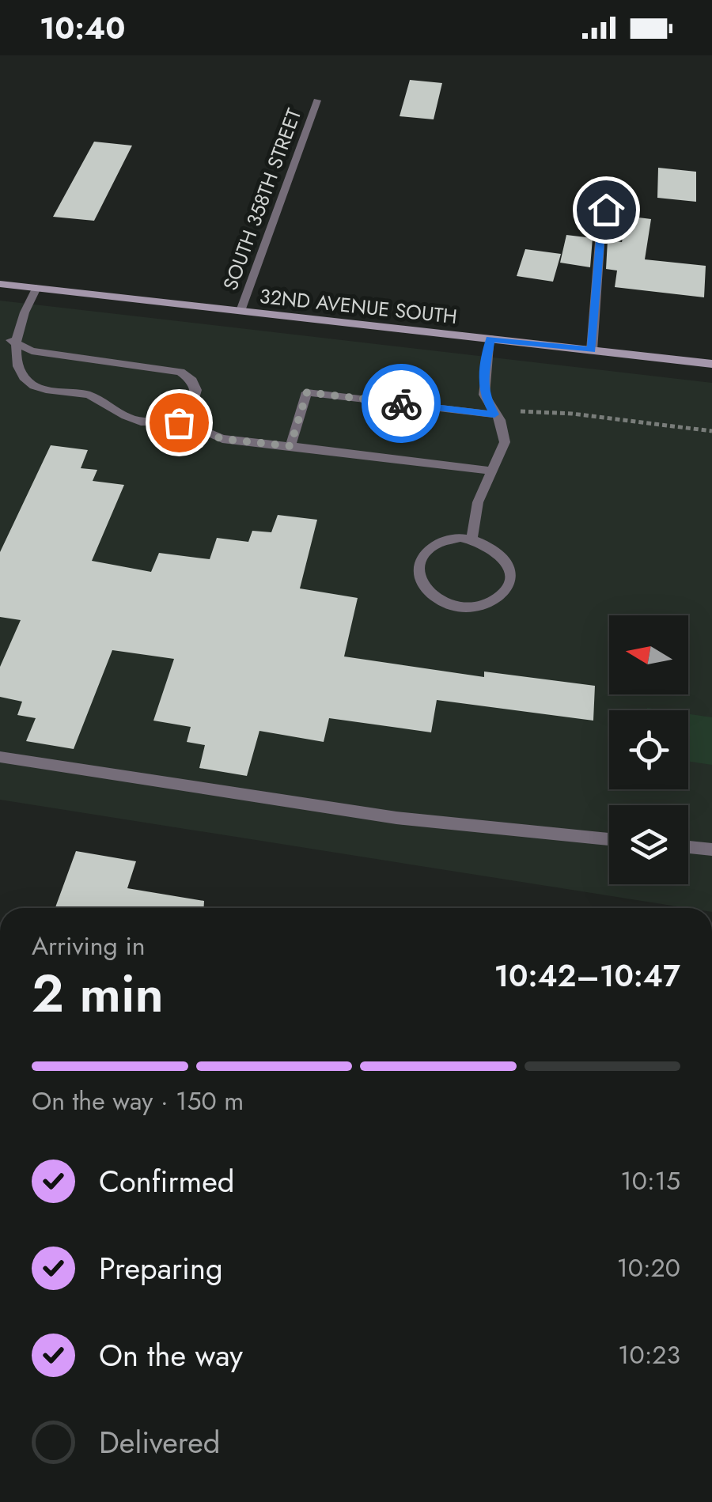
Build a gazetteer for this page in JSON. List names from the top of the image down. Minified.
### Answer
{"streets":{"street":["32ND AVENUE SOUTH"],"lane":["SOUTH 358TH STREET"]},"crossings":[["SOUTH 358TH STREET","32ND AVENUE SOUTH"]],"north":"left","page":{"status":"10:40","heading":["2 min","Arriving in","10:42–10:47"],"bar":"On the way · 150 m","list":[["Confirmed","10:15"],["Preparing","10:20"],["On the way","10:23"],"Delivered"]}}
